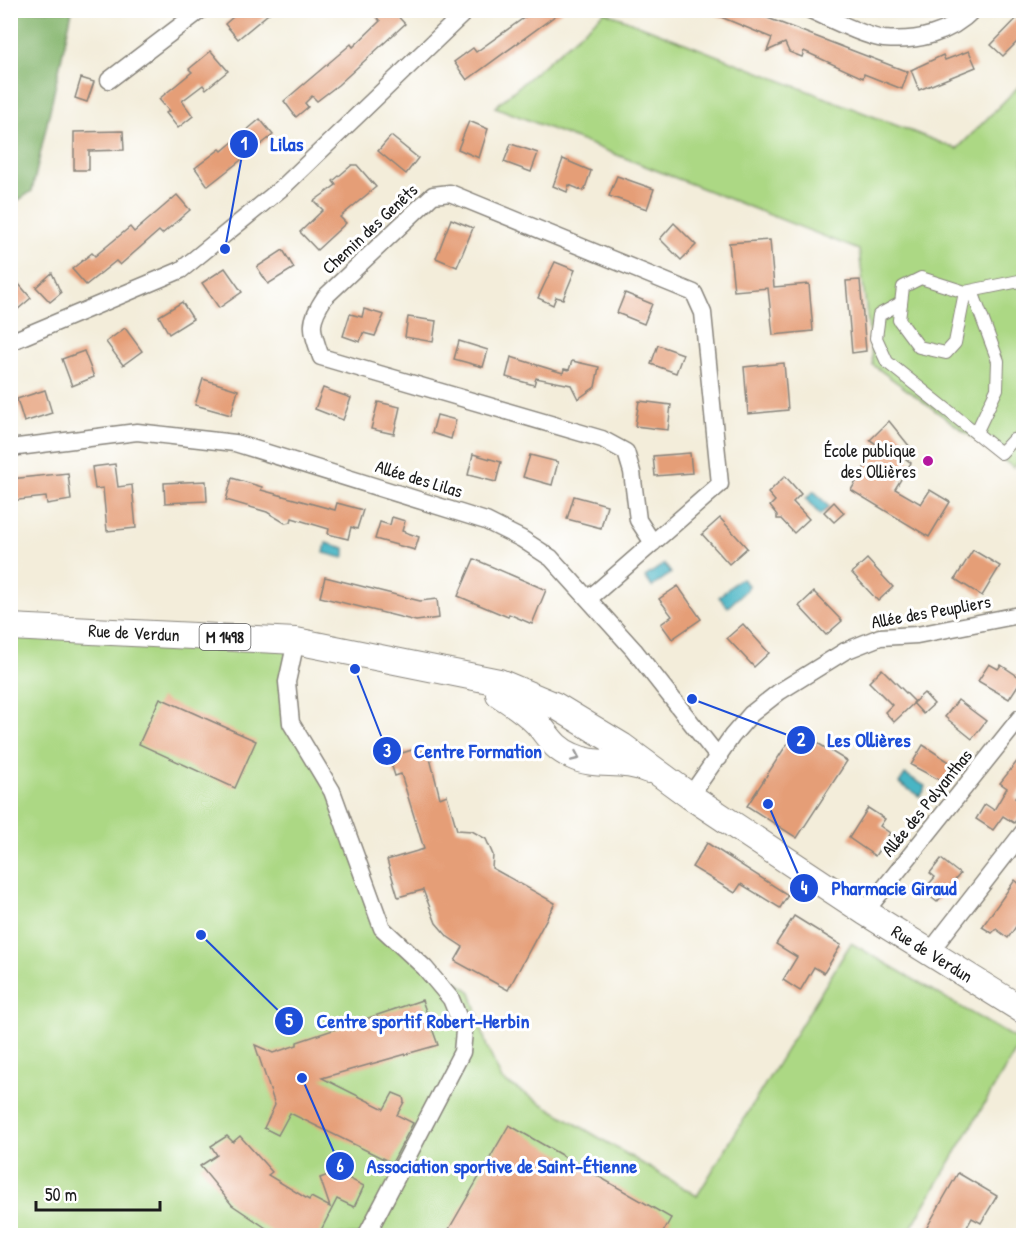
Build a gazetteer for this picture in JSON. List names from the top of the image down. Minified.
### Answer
{"streets":{"main road":["Rue de Verdun","M 1498"],"street":["Chemin des Genêts","Allée des Lilas","Allée des Peupliers","Allée des Polyanthas"]},"crossings":[["Chemin des Genêts","Allée des Lilas"],["Allée des Lilas","Allée des Peupliers"],["Allée des Peupliers","Rue de Verdun"],["Rue de Verdun","Allée des Polyanthas"]],"places":["Lilas","École publique des Ollières","Centre Formation","Les Ollières","Pharmacie Giraud","Centre sportif Robert-Herbin","Association sportive de Saint-Étienne"],"scale_bar":"50 m"}
